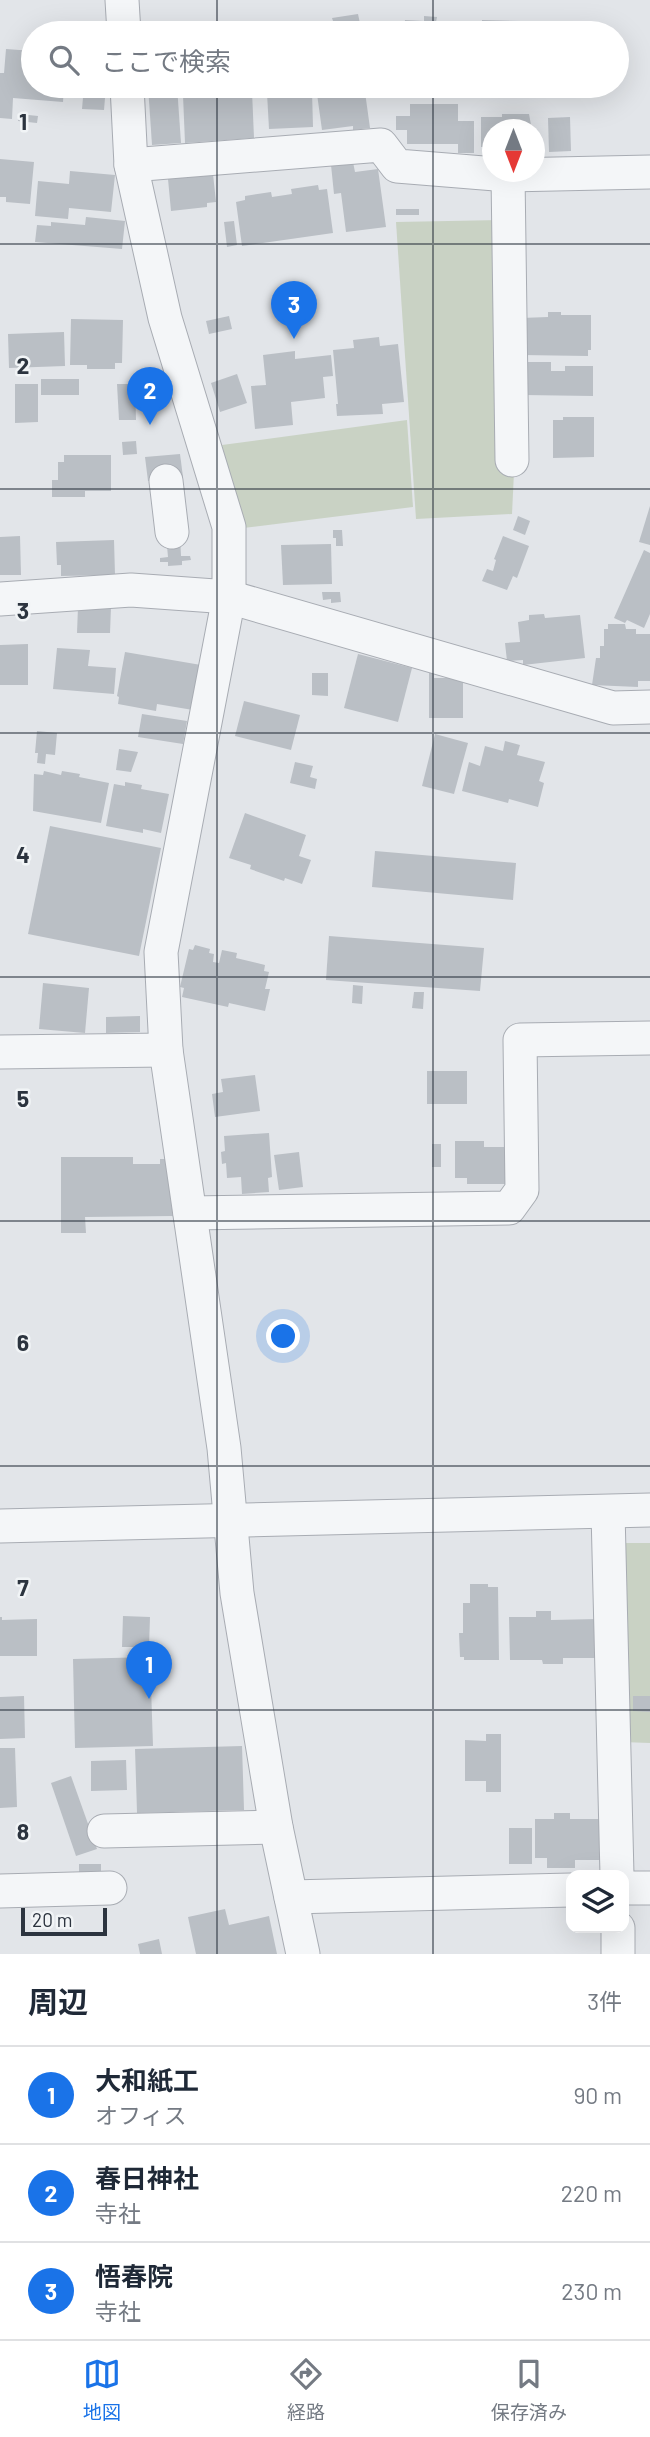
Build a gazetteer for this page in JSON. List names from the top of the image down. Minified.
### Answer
{"scale_bar":"20 m","north":"bottom","page":{"search":"ここで検索","pins":["3","2","1"],"scale":"20 m","heading":["周辺","3件"],"list":[{"mark":"1","name":"大和紙工","note":"オフィス","value":"90 m"},{"mark":"2","name":"春日神社","note":"寺社","value":"220 m"},{"mark":"3","name":"悟春院","note":"寺社","value":"230 m"}],"nav":["地図","経路","保存済み"]},"grid":{"rows":["1","2","3","4","5","6","7","8"]}}
